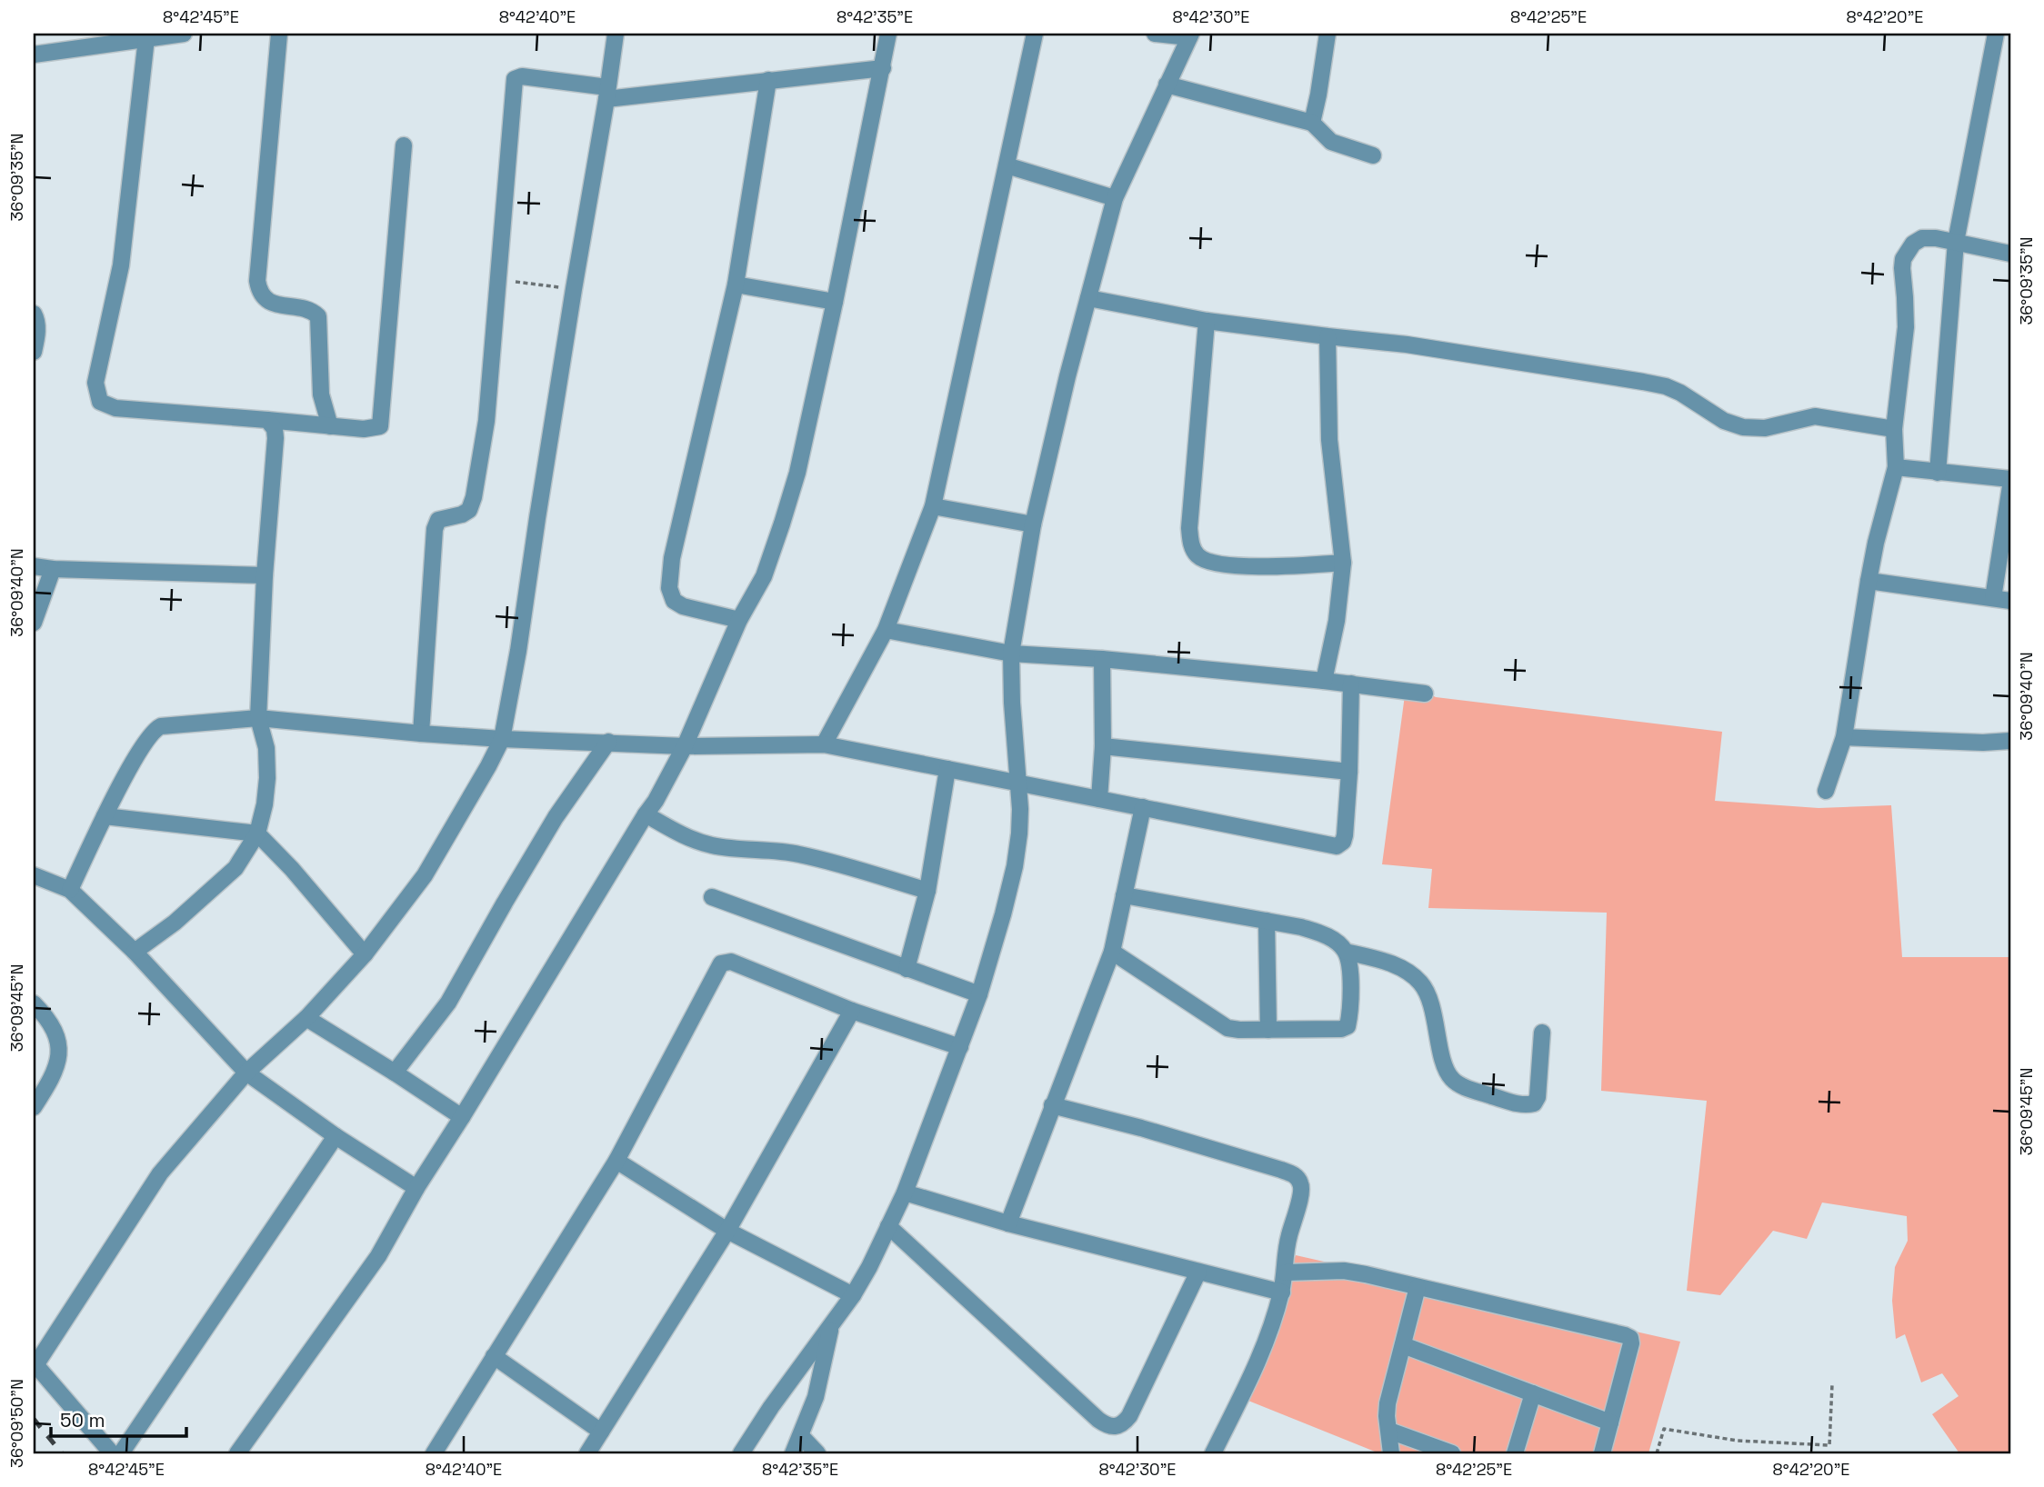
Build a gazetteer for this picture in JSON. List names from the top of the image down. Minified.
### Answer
{"scale_bar":"50 m","coordinates":["8°42'45\"E","8°42'40\"E","8°42'35\"E","8°42'30\"E","8°42'25\"E","8°42'20\"E","36°09'35\"N","36°09'40\"N","36°09'45\"N","36°09'50\"N"]}
